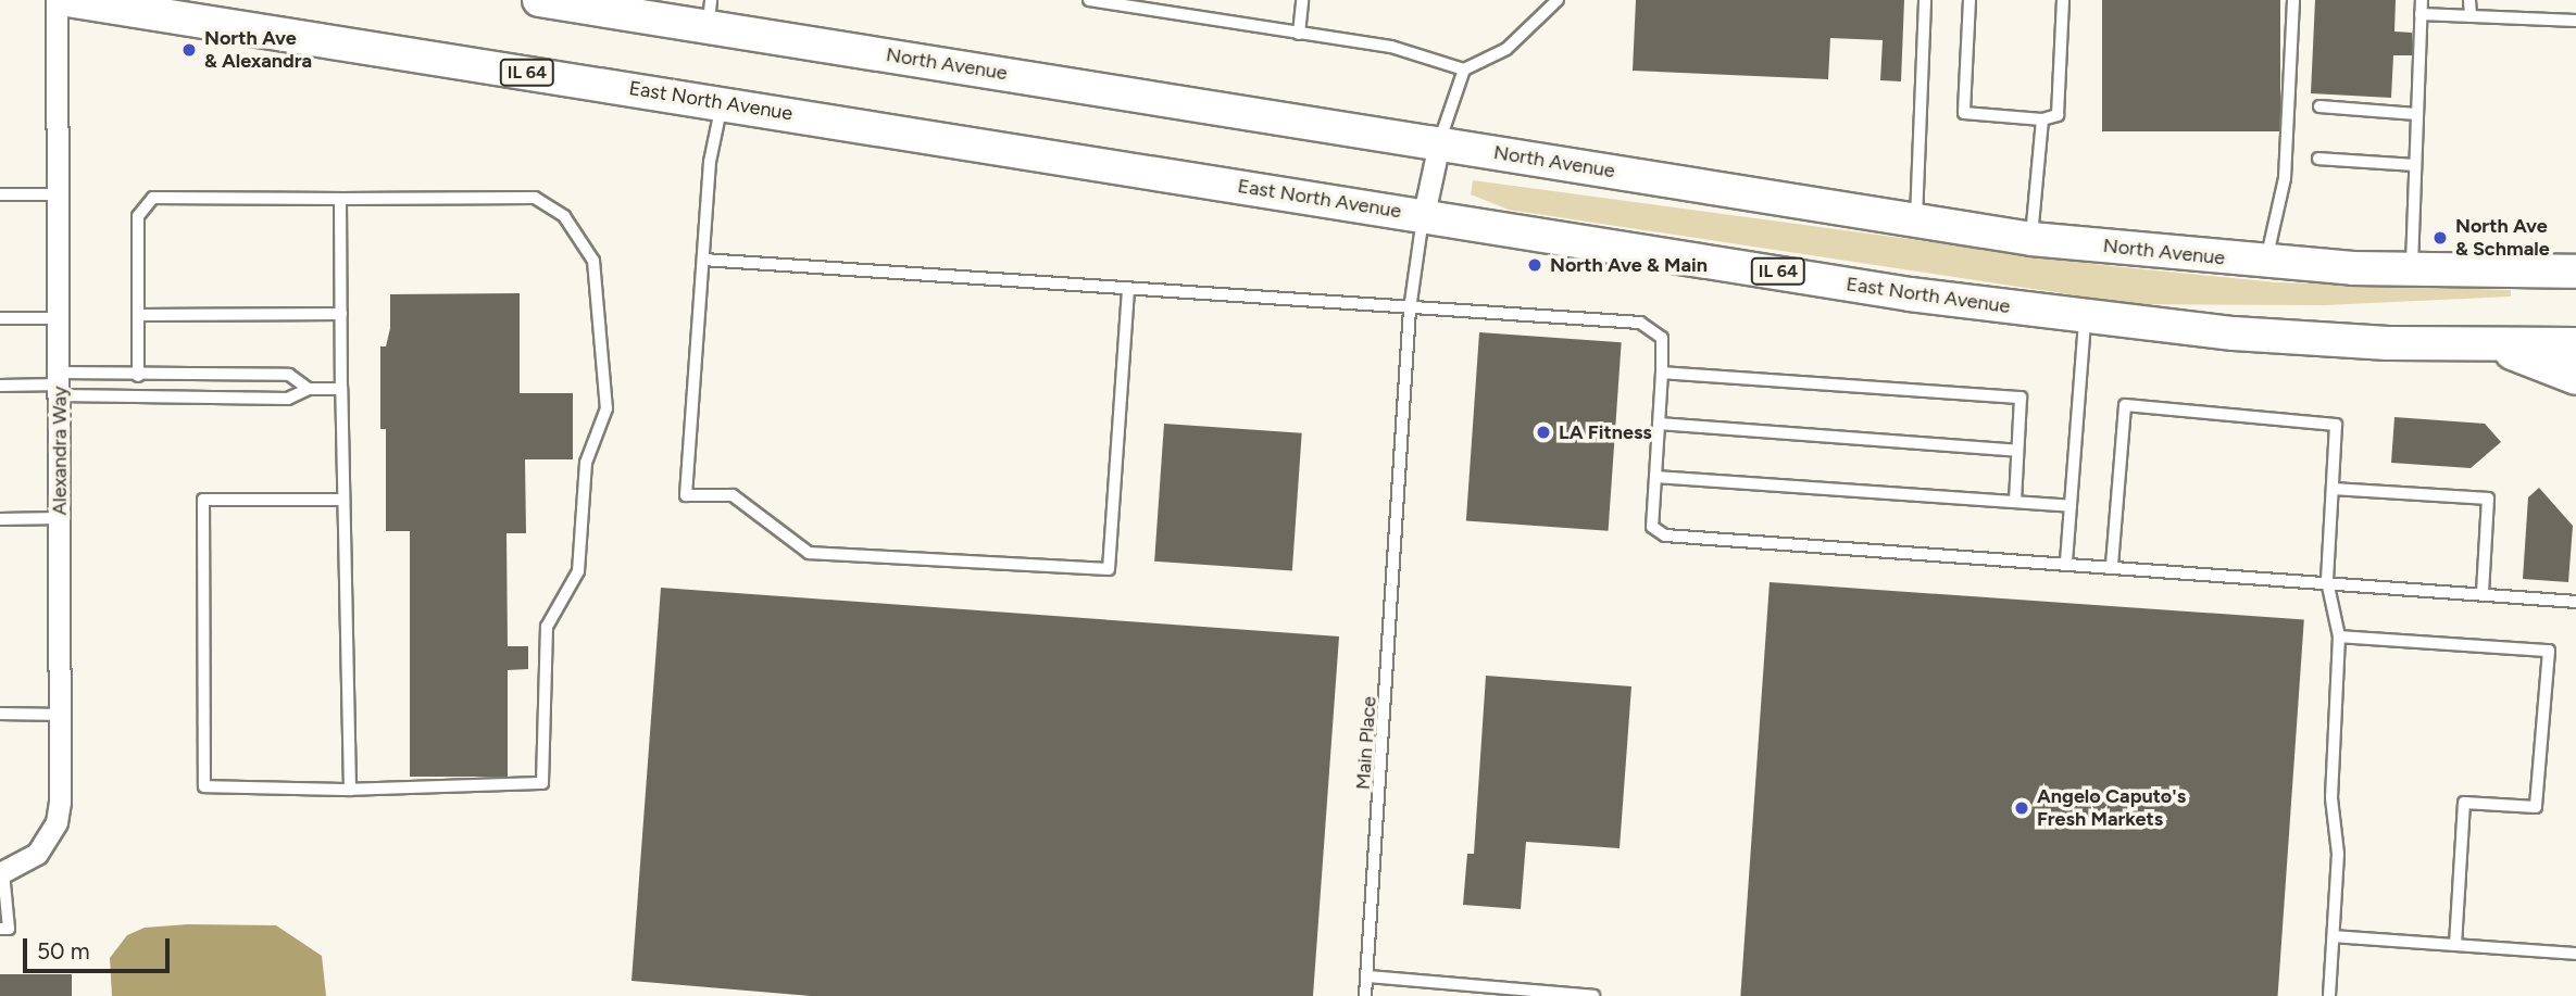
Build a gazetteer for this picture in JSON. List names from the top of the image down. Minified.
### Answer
{"streets":{"main road":["North Avenue","IL 64","East North Avenue"],"street":["Alexandra Way"],"lane":["Main Place"]},"crossings":[["East North Avenue","Main Place"]],"places":["North Ave & Alexandra","North Ave & Schmale","North Ave & Main","LA Fitness","Angelo Caputo's Fresh Markets"],"scale_bar":"50 m"}
